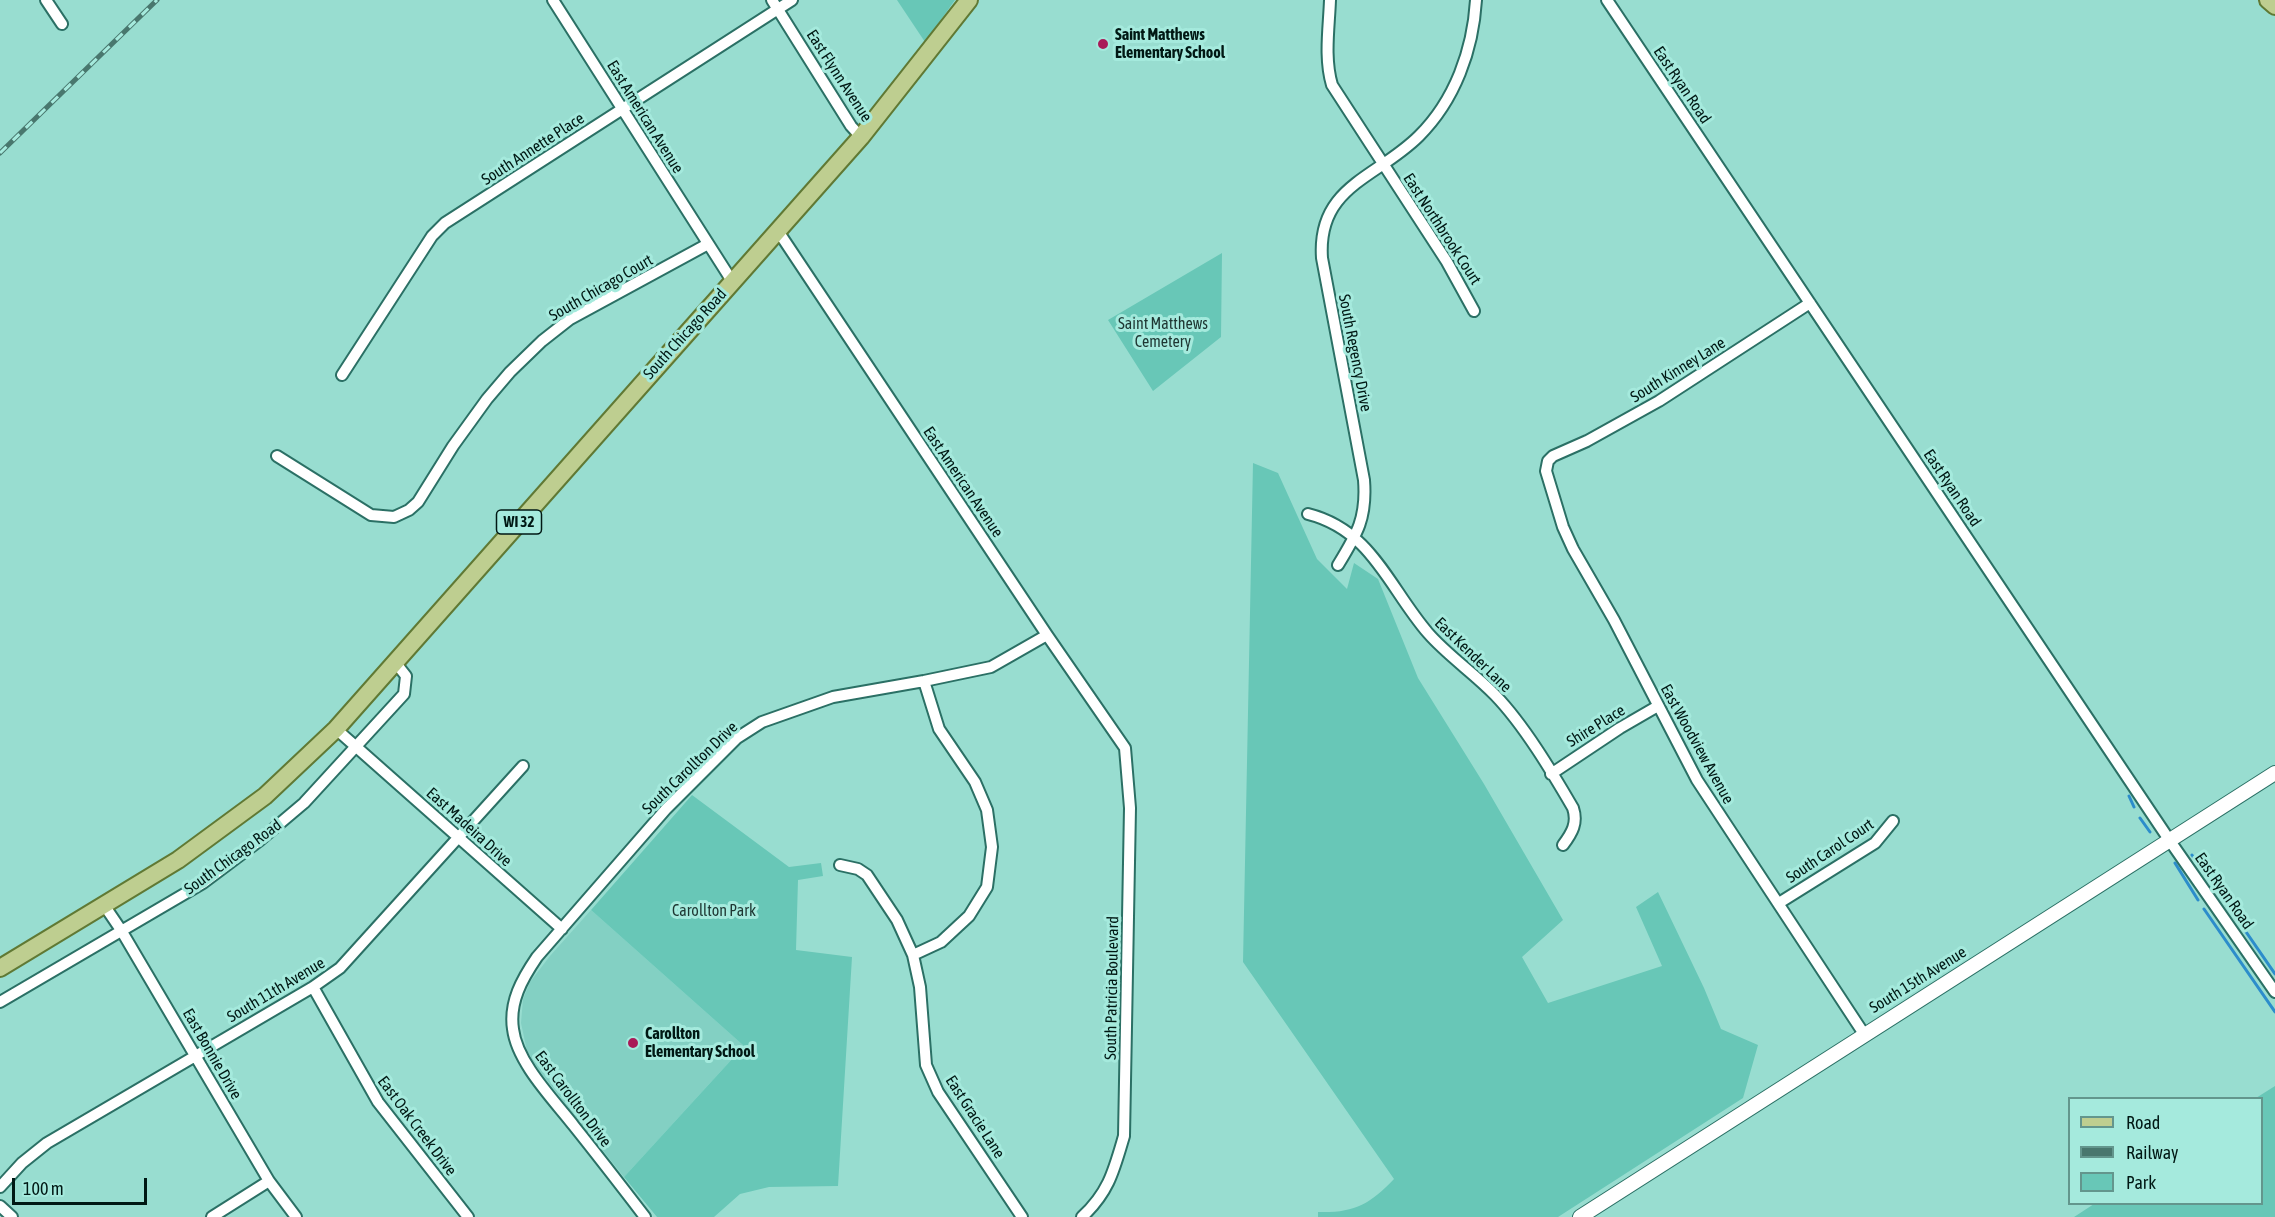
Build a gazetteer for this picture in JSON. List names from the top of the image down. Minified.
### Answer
{"streets":{"main road":["South Chicago Road","WI 32"],"street":["East Flynn Avenue","East Ryan Road","East American Avenue","South Annette Place","East Northbrook Court","South Chicago Court","South Regency Drive","South Kinney Lane","East Kender Lane","Shire Place","East Woodview Avenue","South Carollton Drive","East Madeira Drive","South Carol Court","South 15th Avenue","South Patricia Boulevard","South 11th Avenue","East Bonnie Drive","East Carollton Drive","East Gracie Lane","East Oak Creek Drive"]},"crossings":[["East Flynn Avenue","South Annette Place"],["East Flynn Avenue","South Chicago Road"],["East Ryan Road","South Kinney Lane"],["East Ryan Road","South 15th Avenue"],["East American Avenue","South Annette Place"],["East American Avenue","South Chicago Court"],["East American Avenue","South Chicago Road"],["East American Avenue","South Carollton Drive"],["East American Avenue","South Patricia Boulevard"],["East Northbrook Court","South Regency Drive"],["South Chicago Road","East Madeira Drive"],["South Chicago Road","East Bonnie Drive"],["South Regency Drive","East Kender Lane"],["South Kinney Lane","East Woodview Avenue"],["East Kender Lane","Shire Place"],["Shire Place","East Woodview Avenue"],["East Woodview Avenue","South Carol Court"],["East Woodview Avenue","South 15th Avenue"],["South Carollton Drive","East Madeira Drive"],["South Carollton Drive","East Carollton Drive"],["East Madeira Drive","South 11th Avenue"],["East Madeira Drive","East Carollton Drive"],["South 11th Avenue","East Bonnie Drive"],["South 11th Avenue","East Oak Creek Drive"]],"parks":["Saint Matthews Cemetery","Carollton Park"],"places":["Saint Matthews Elementary School","Carollton Elementary School"],"legend":["Road","Railway","Park"],"scale_bar":"100 m"}
